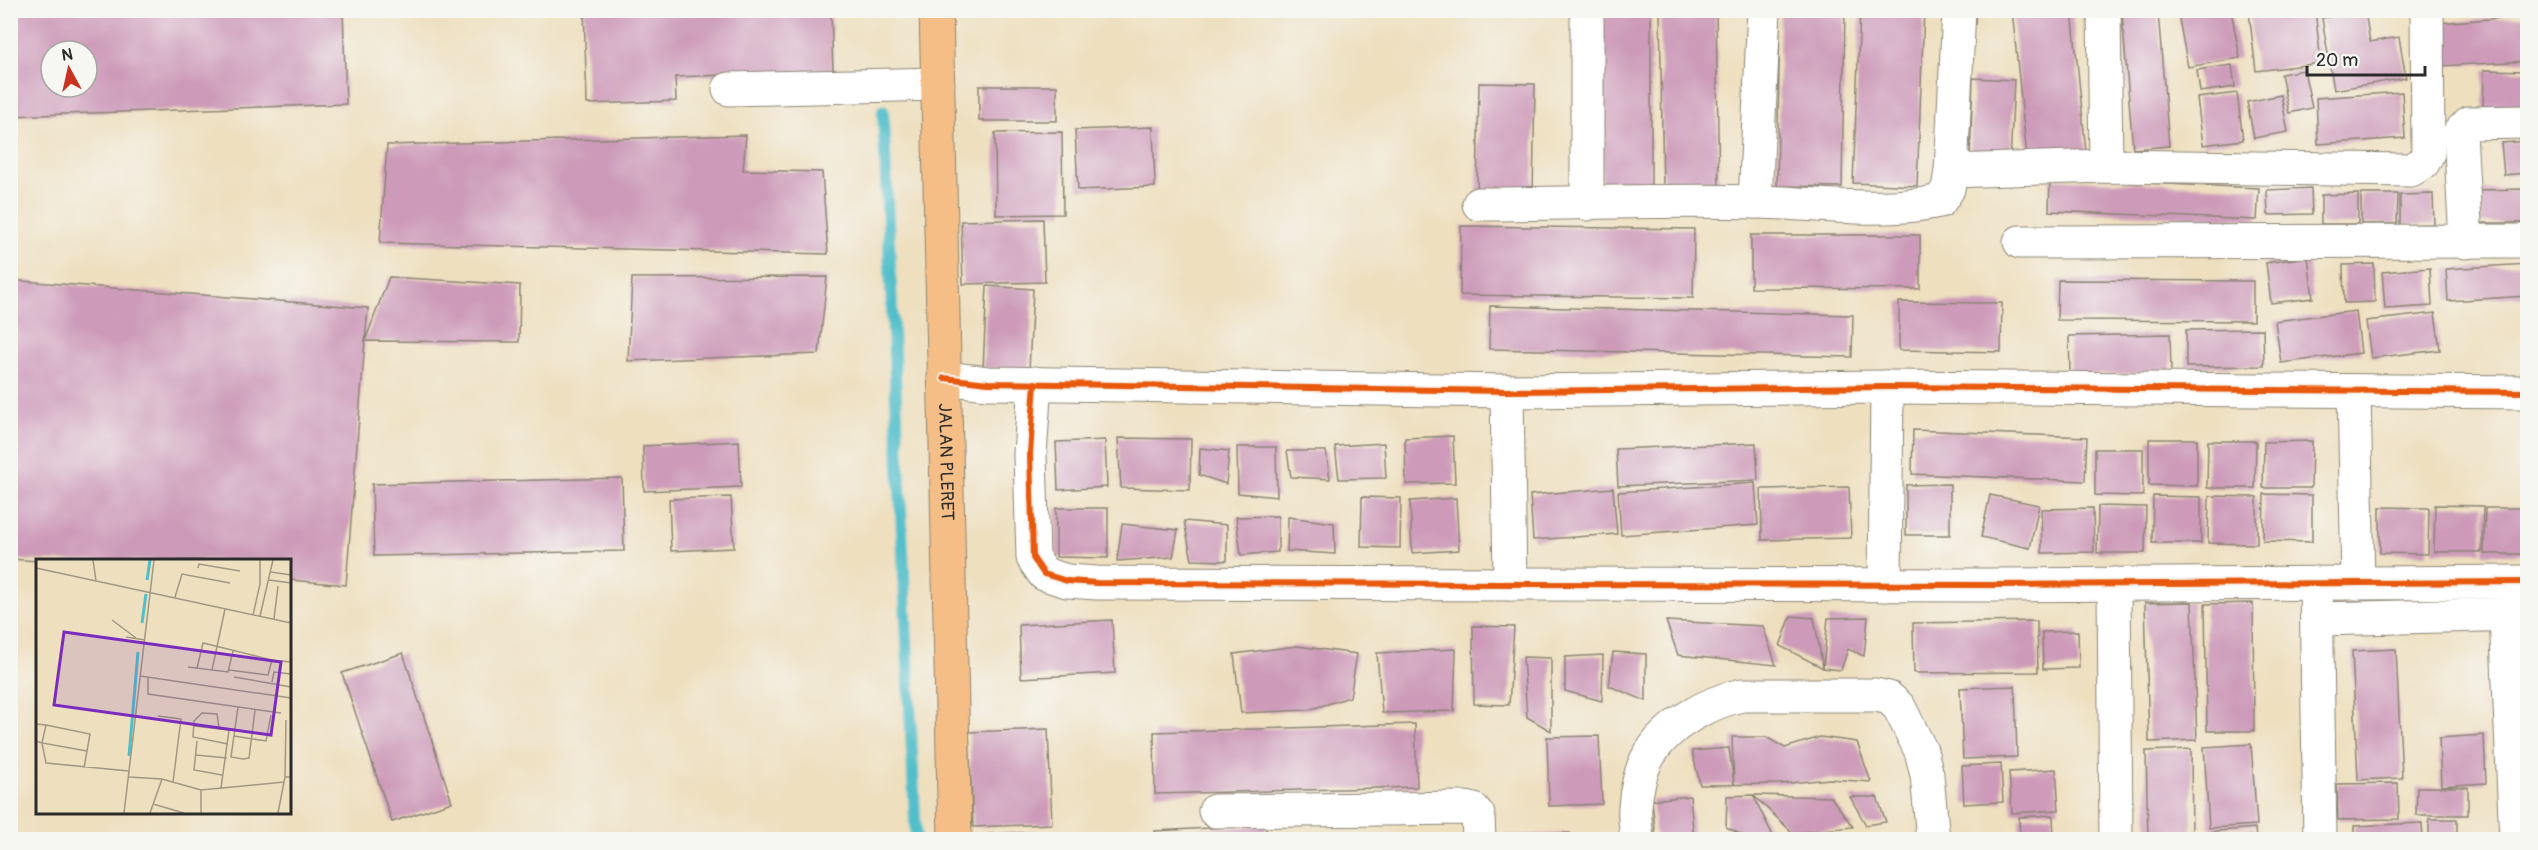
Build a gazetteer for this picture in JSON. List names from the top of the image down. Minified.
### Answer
{"streets":{"main road":["JALAN PLERET"]},"scale_bar":"20 m","north":"top"}
